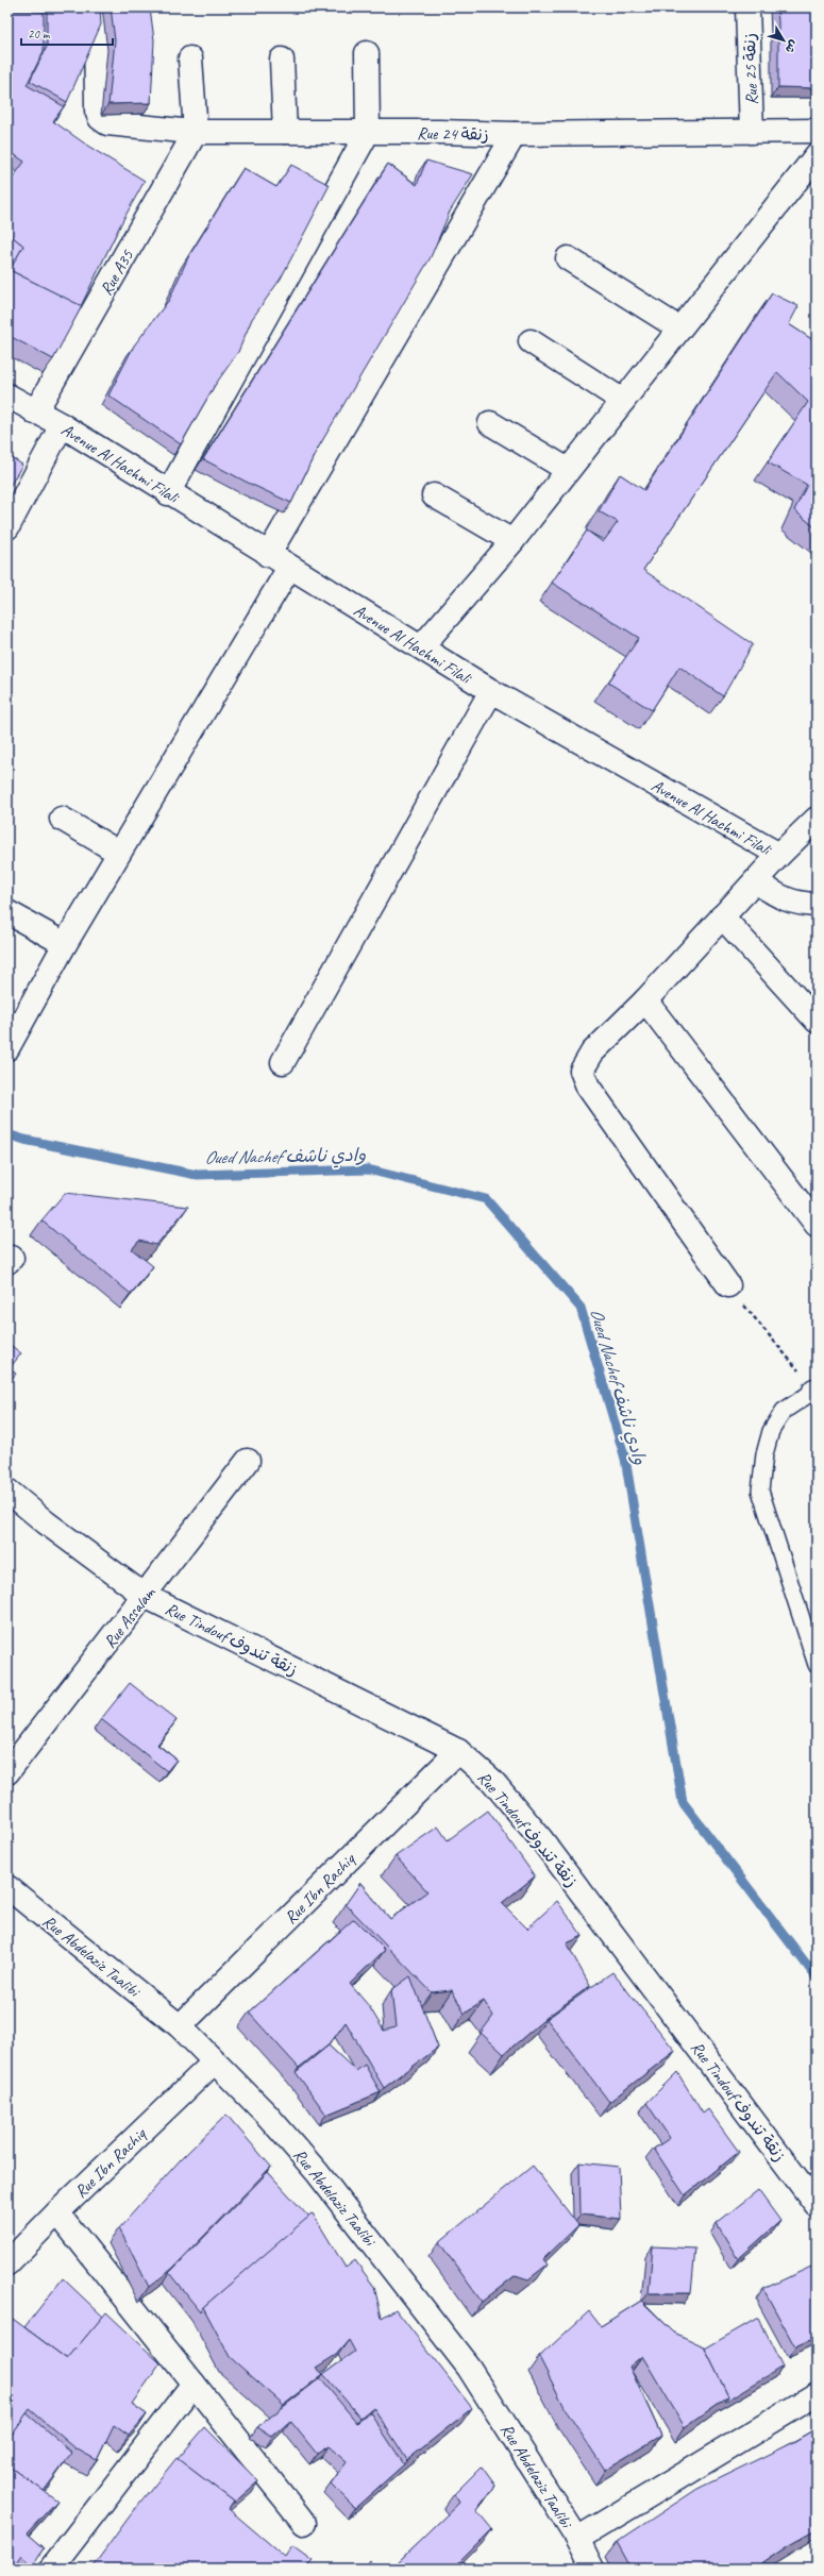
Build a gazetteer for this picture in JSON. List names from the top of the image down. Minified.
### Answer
{"streets":{"street":["Rue 25 زنقة","Rue 24 زنقة","Rue A35","Avenue Al Hachmi Filali","Rue Assalam","Rue Tindouf زنقة تندوف","Rue Ibn Rachiq","Rue Abdelaziz Taalibi"]},"crossings":[["Rue 25 زنقة","Rue 24 زنقة"],["Rue 24 زنقة","Rue A35"],["Rue A35","Avenue Al Hachmi Filali"],["Rue Assalam","Rue Tindouf زنقة تندوف"],["Rue Tindouf زنقة تندوف","Rue Ibn Rachiq"],["Rue Ibn Rachiq","Rue Abdelaziz Taalibi"]],"water":["Oued Nachef وادي ناشف"],"scale_bar":"20 m","north":"bottom right"}
